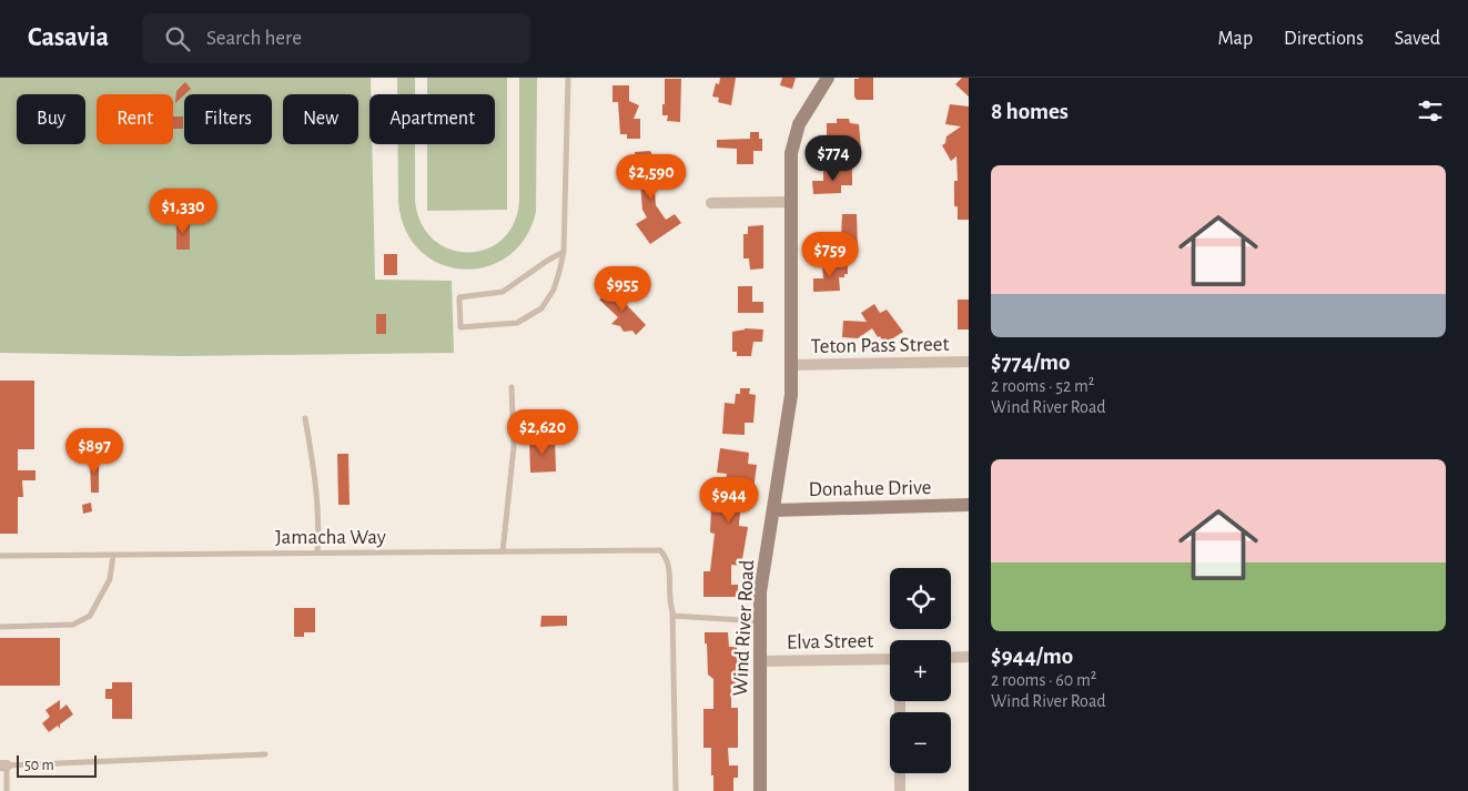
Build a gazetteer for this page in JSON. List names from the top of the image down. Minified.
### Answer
{"streets":{"street":["Teton Pass Street","Donahue Drive","Wind River Road","Elva Street"],"lane":["Jamacha Way"]},"crossings":[["Teton Pass Street","Wind River Road"],["Donahue Drive","Wind River Road"],["Wind River Road","Elva Street"]],"scale_bar":"50 m","page":{"header":"Casavia","search":"Search here","nav":["Map","Directions","Saved"],"heading":"8 homes","chip":["Buy","Rent","Filters","New","Apartment"],"price":["$774","$2,590","$1,330","$759","$955","$2,620","$897","$944"],"list":[{"name":"$774/mo","note":"2 rooms · 52 m² · Wind River Road"},{"name":"$944/mo","note":"2 rooms · 60 m² · Wind River Road"}],"map_buttons":["+","−"],"scale":"50 m"}}
